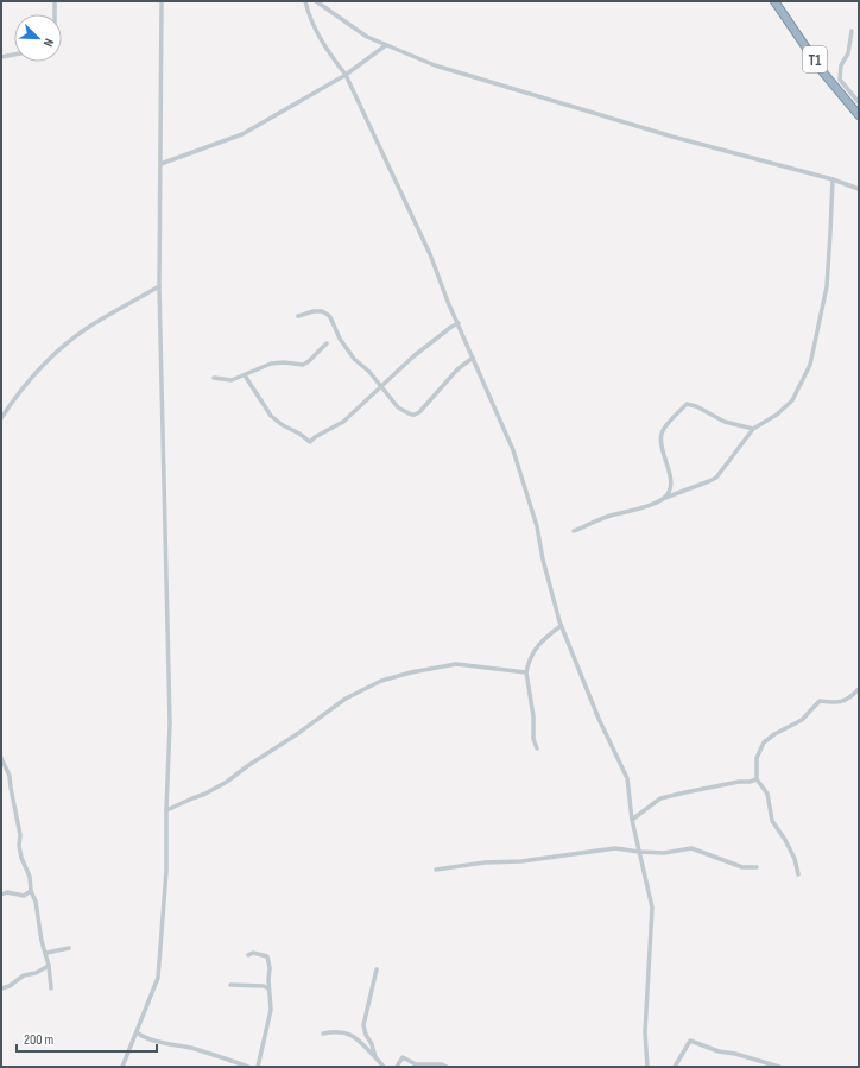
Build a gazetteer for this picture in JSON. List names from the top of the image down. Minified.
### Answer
{"streets":{"highway":["T1"]},"scale_bar":"200 m","north":"bottom right"}
